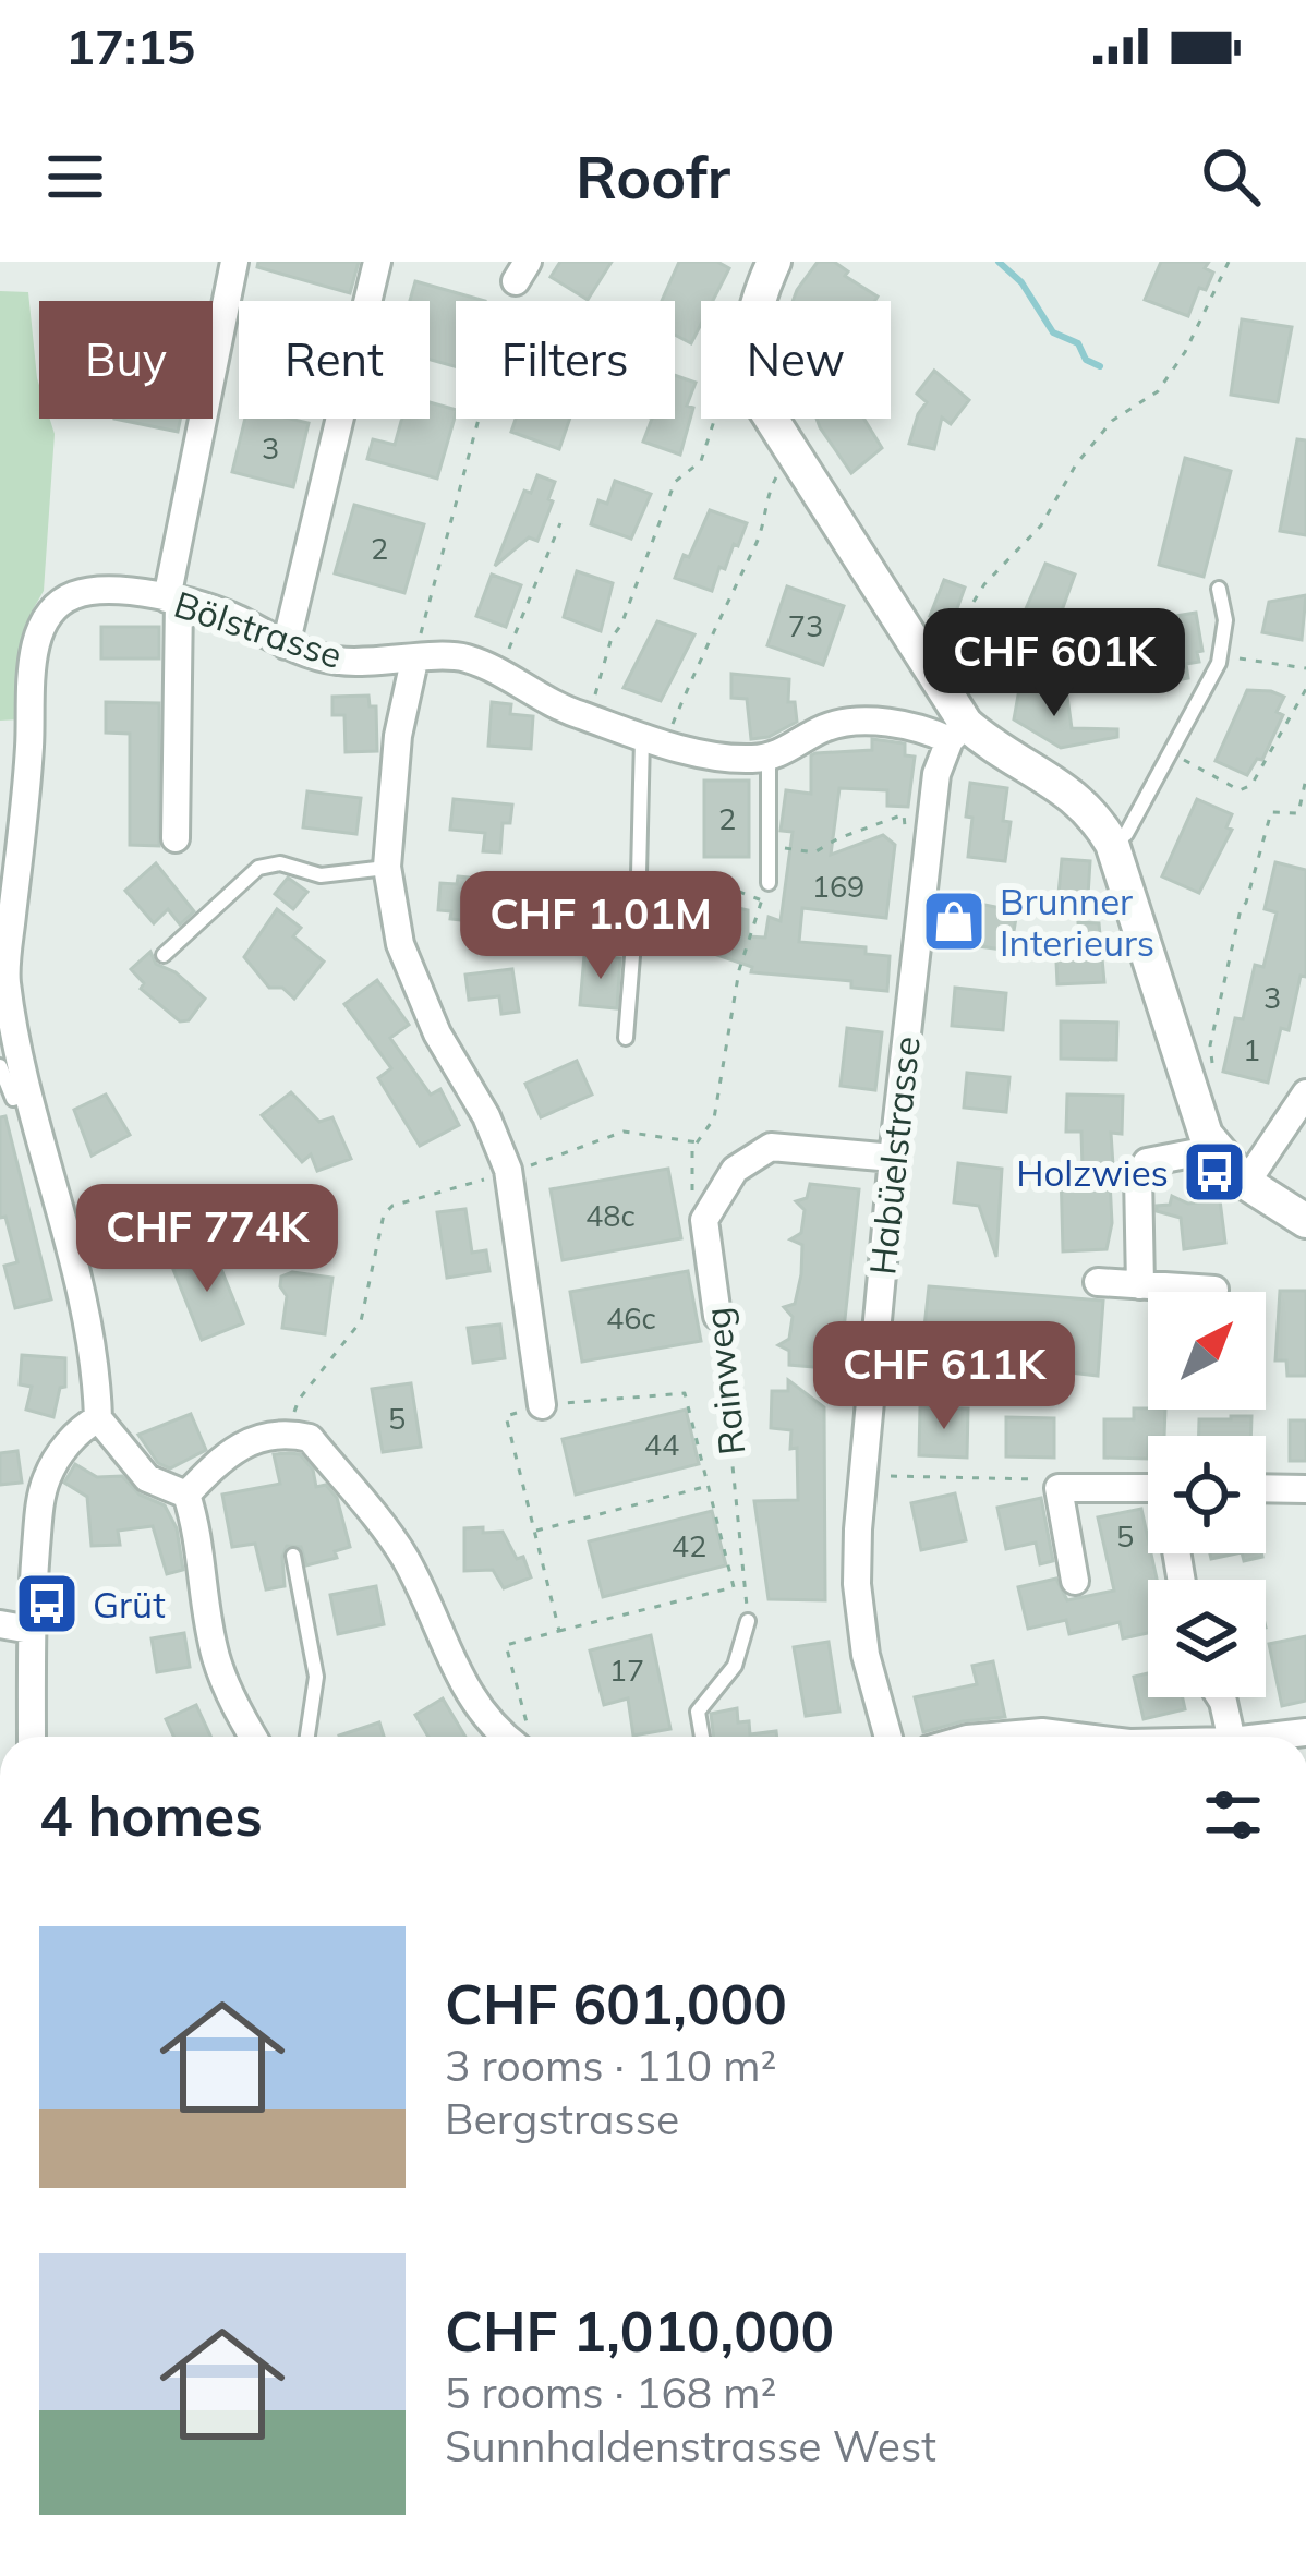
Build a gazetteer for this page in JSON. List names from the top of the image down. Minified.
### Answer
{"streets":{"street":["Bölstrasse","Habüelstrasse","Rainweg"]},"places":{"shop":["Brunner Interieurs"],"bus stop":["Holzwies","Grüt"]},"house_numbers":["3","2","73","2","169","3","1","48c","46c","5","44","5","42","17"],"north":"top right","page":{"status":"17:15","header":"Roofr","chip":["Buy","Rent","Filters","New"],"price":["CHF 601K","CHF 1.01M","CHF 774K","CHF 611K"],"heading":"4 homes","list":[{"name":"CHF 601,000","note":"3 rooms · 110 m² · Bergstrasse"},{"name":"CHF 1,010,000","note":"5 rooms · 168 m² · Sunnhaldenstrasse West"}]}}
